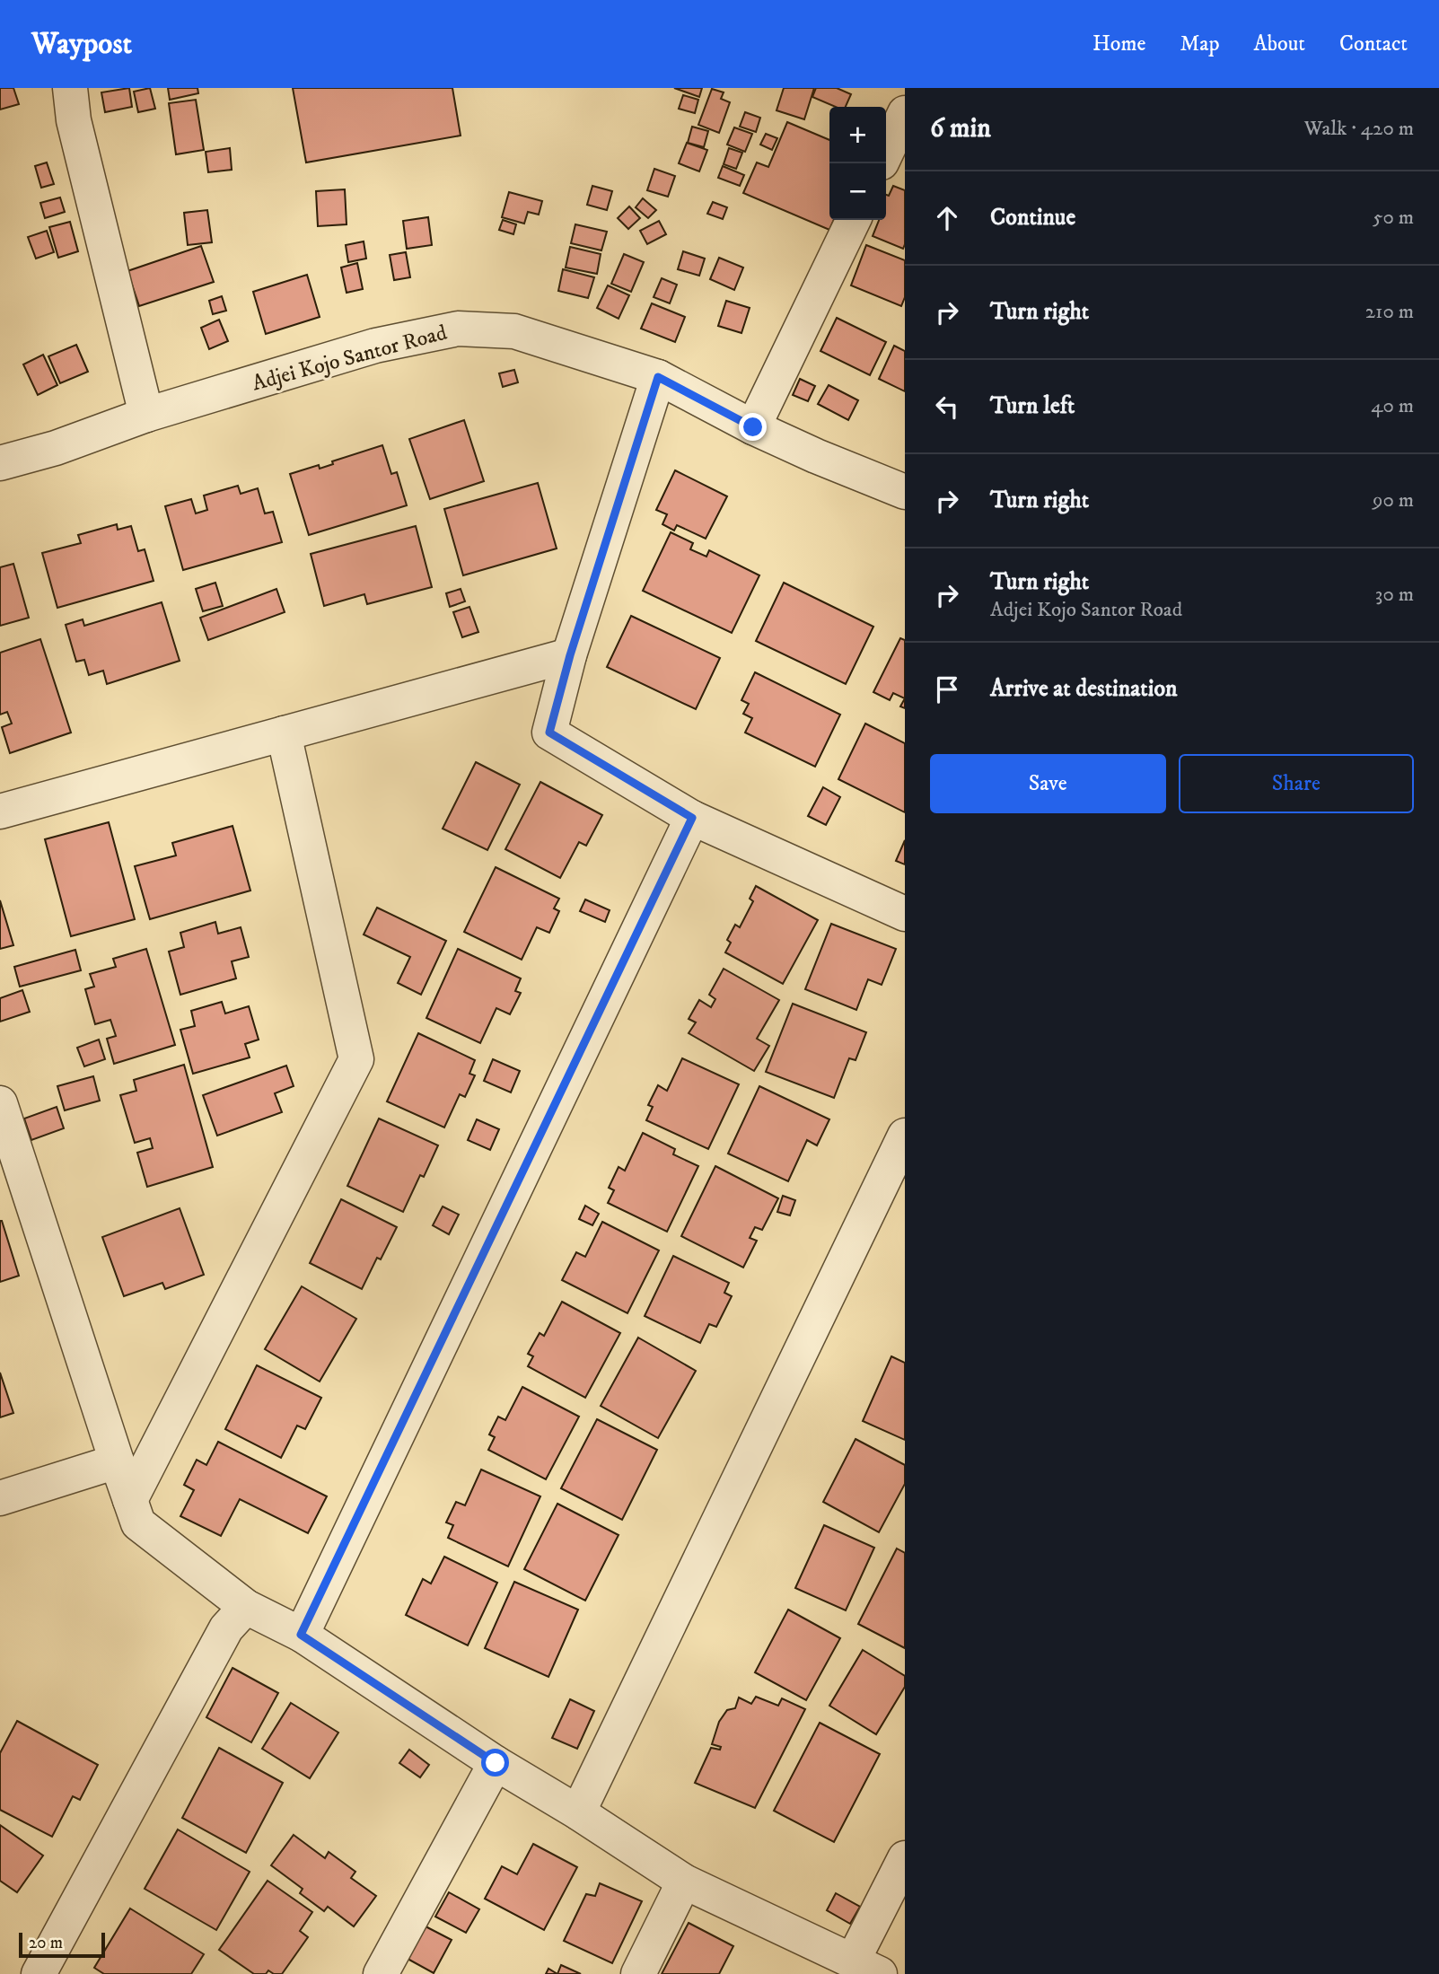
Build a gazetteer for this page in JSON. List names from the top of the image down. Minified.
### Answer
{"streets":{"street":["Adjei Kojo Santor Road"]},"scale_bar":"20 m","page":{"header":"Waypost","nav":["Home","Map","About","Contact"],"heading":["6 min","Walk · 420 m"],"map_buttons":["+","−"],"list":[["Continue","50 m"],["Turn right","210 m"],["Turn left","40 m"],["Turn right","90 m"],["Turn right","Adjei Kojo Santor Road","30 m"],"Arrive at destination"],"buttons":["Save","Share"],"scale":"20 m"}}
